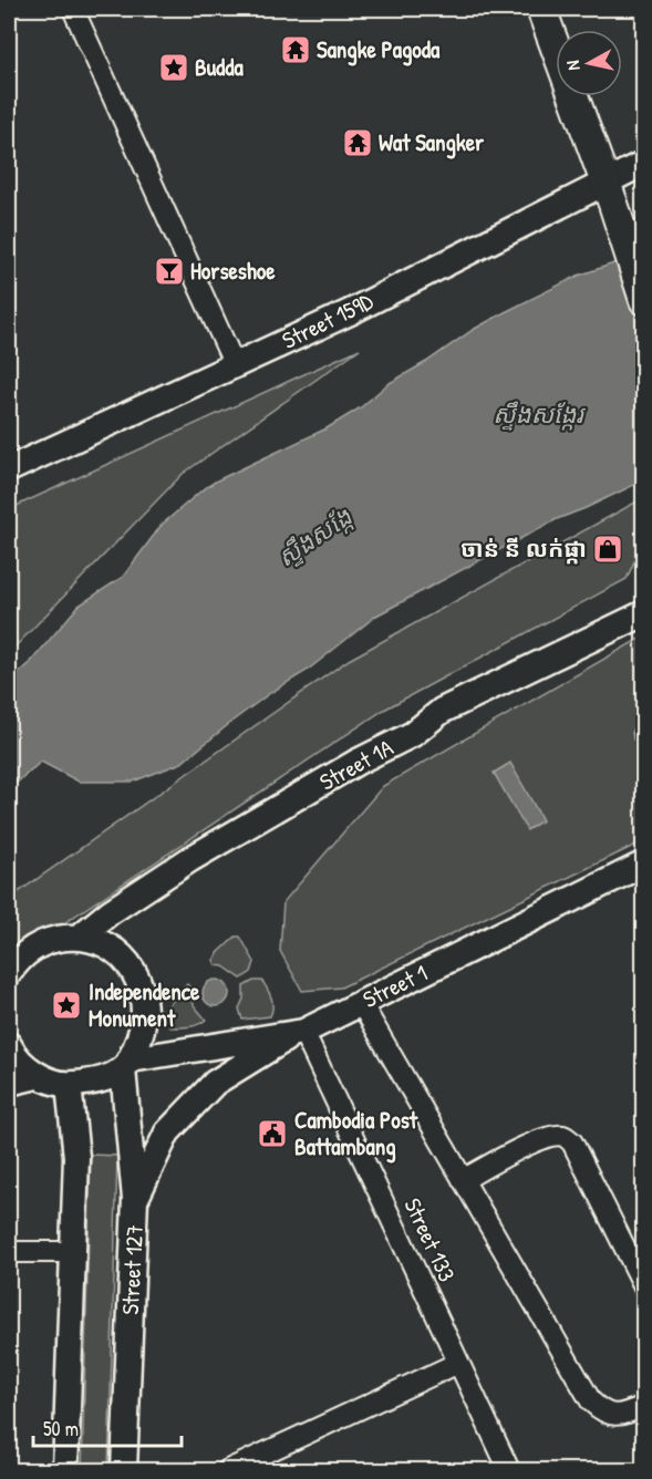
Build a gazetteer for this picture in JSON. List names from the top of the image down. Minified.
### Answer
{"streets":{"street":["Street 159D","Street 1A","Street 1","Street 133","Street 127"]},"crossings":[["Street 1","Street 133"],["Street 1","Street 127"]],"water":["ស្ទឹងសង្កែរ","ស្ទឹងសង្កែ"],"places":{"temple":["Sangke Pagoda","Wat Sangker"],"place":["Budda","Independence Monument"],"bar":["Horseshoe"],"shop":["ចាន់ នី លក់ផ្កា"],"public building":["Cambodia Post Battambang"]},"scale_bar":"50 m","north":"left"}
